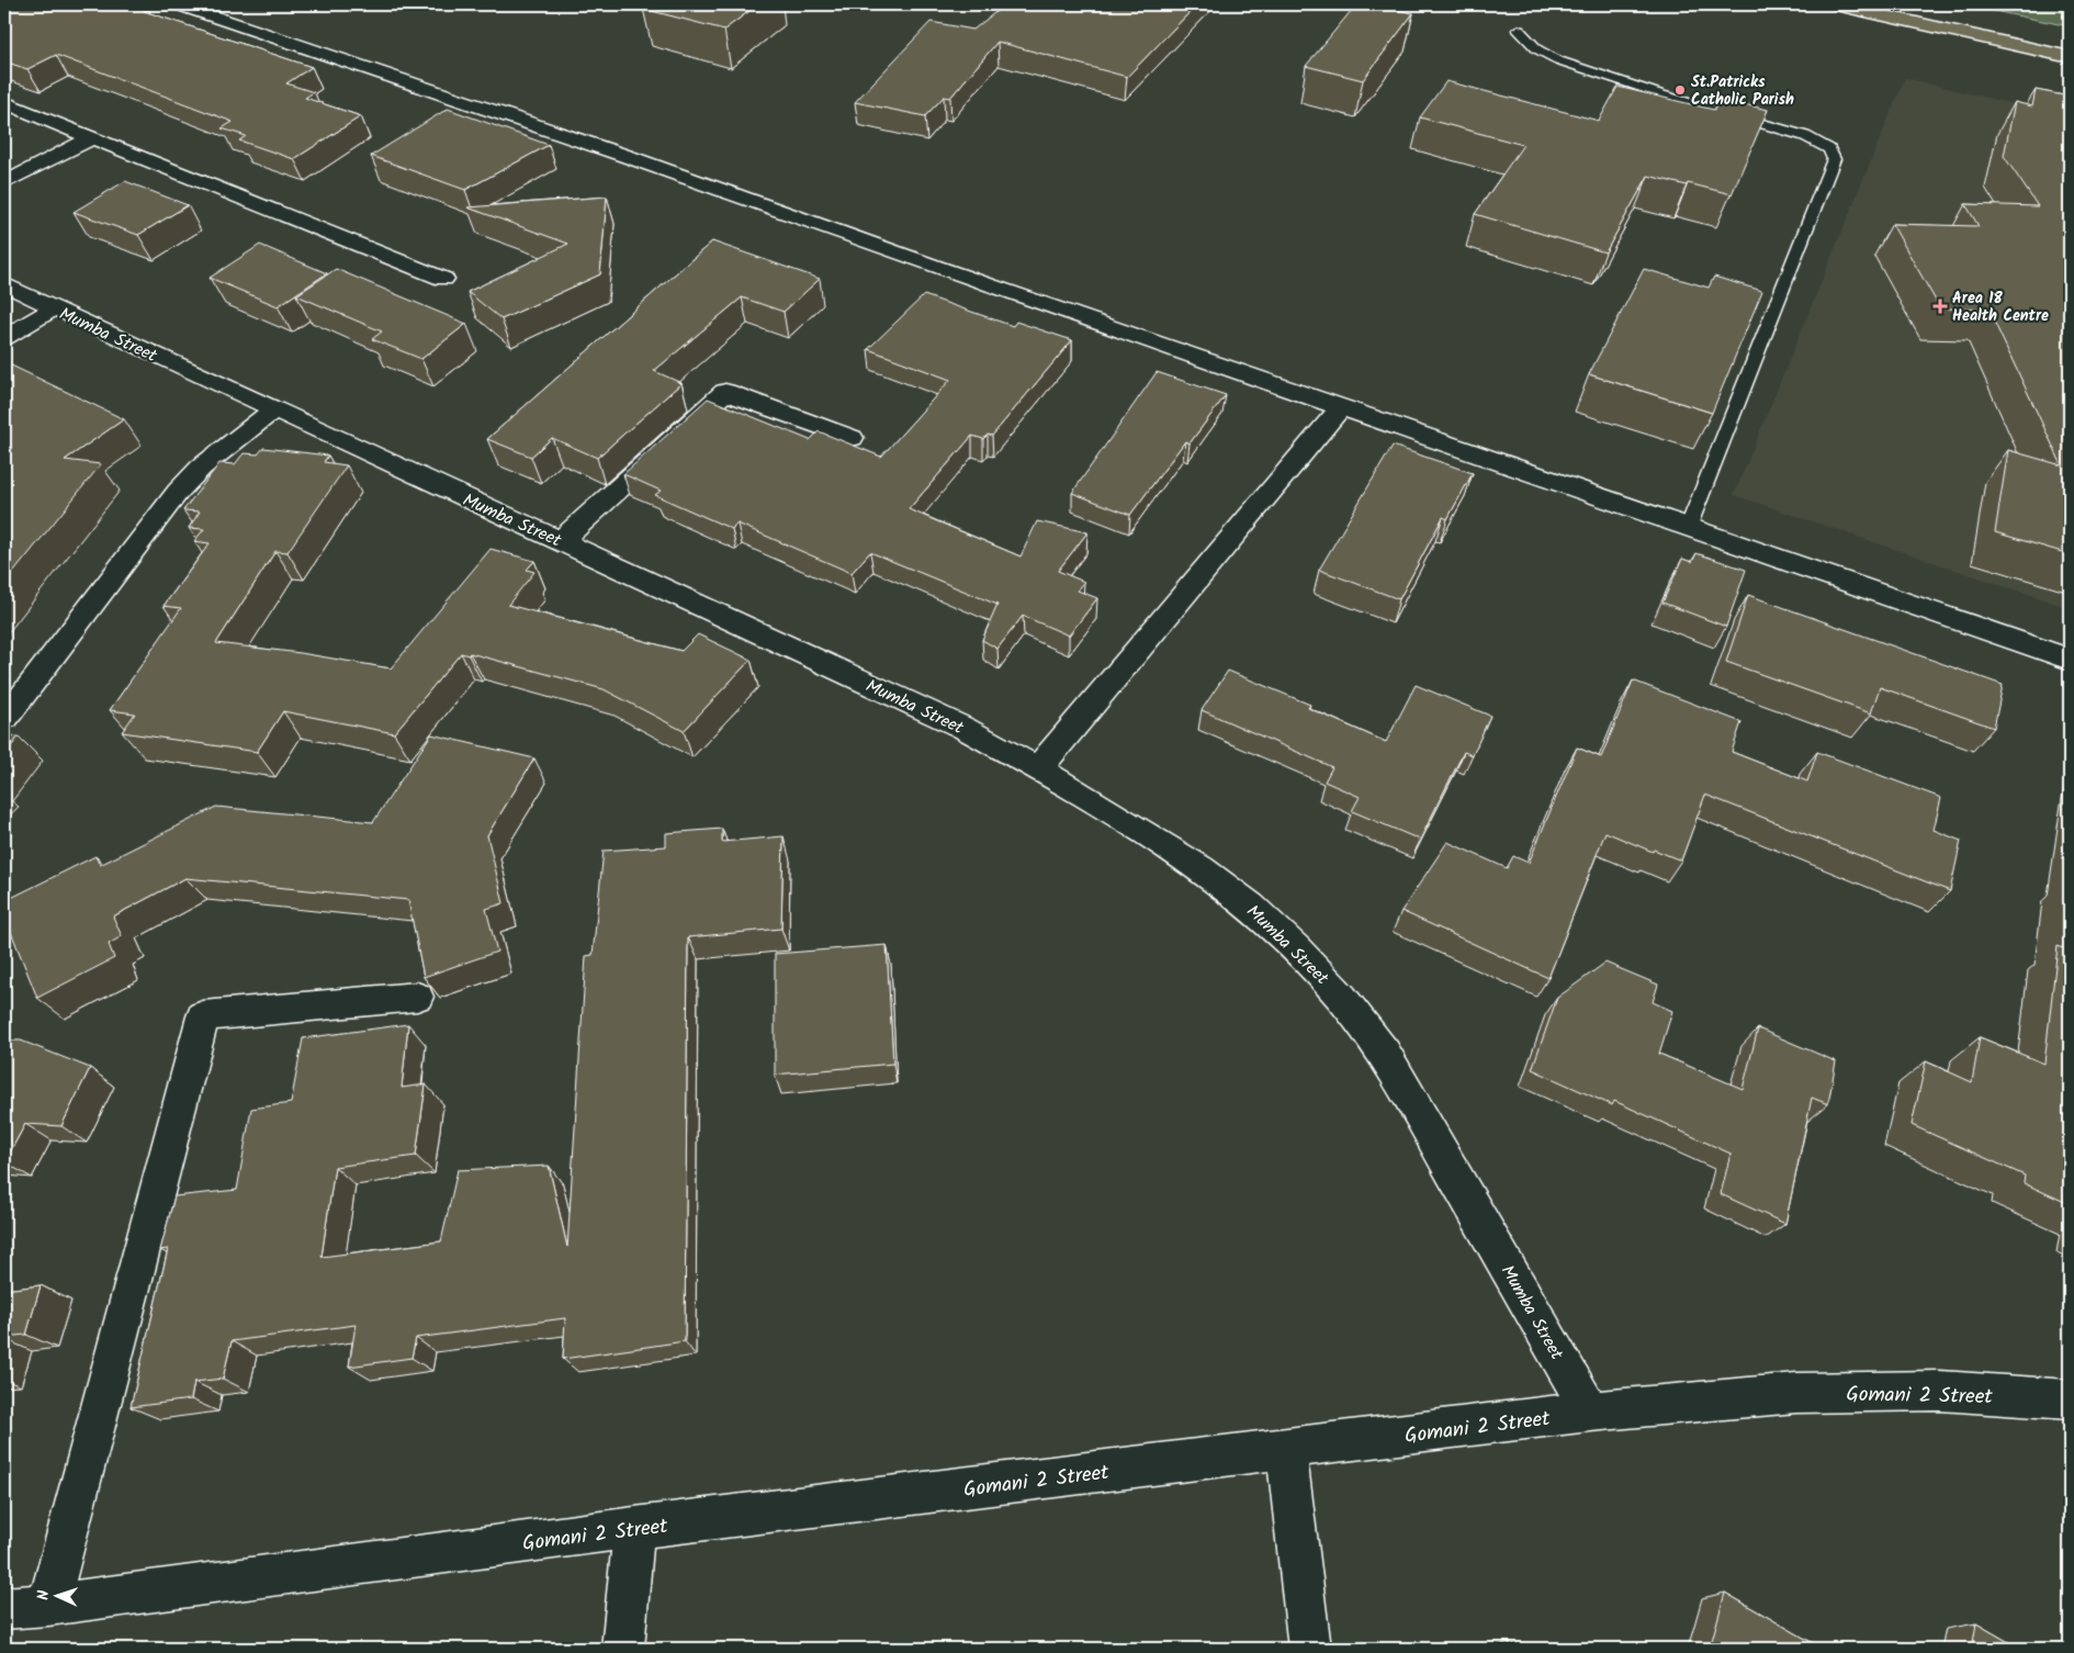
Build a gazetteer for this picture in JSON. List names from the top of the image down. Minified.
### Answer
{"streets":{"street":["Mumba Street","Gomani 2 Street"]},"crossings":[["Mumba Street","Gomani 2 Street"]],"places":{"other":["St.Patricks Catholic Parish"],"health":["Area 18 Health Centre"]},"north":"left"}
